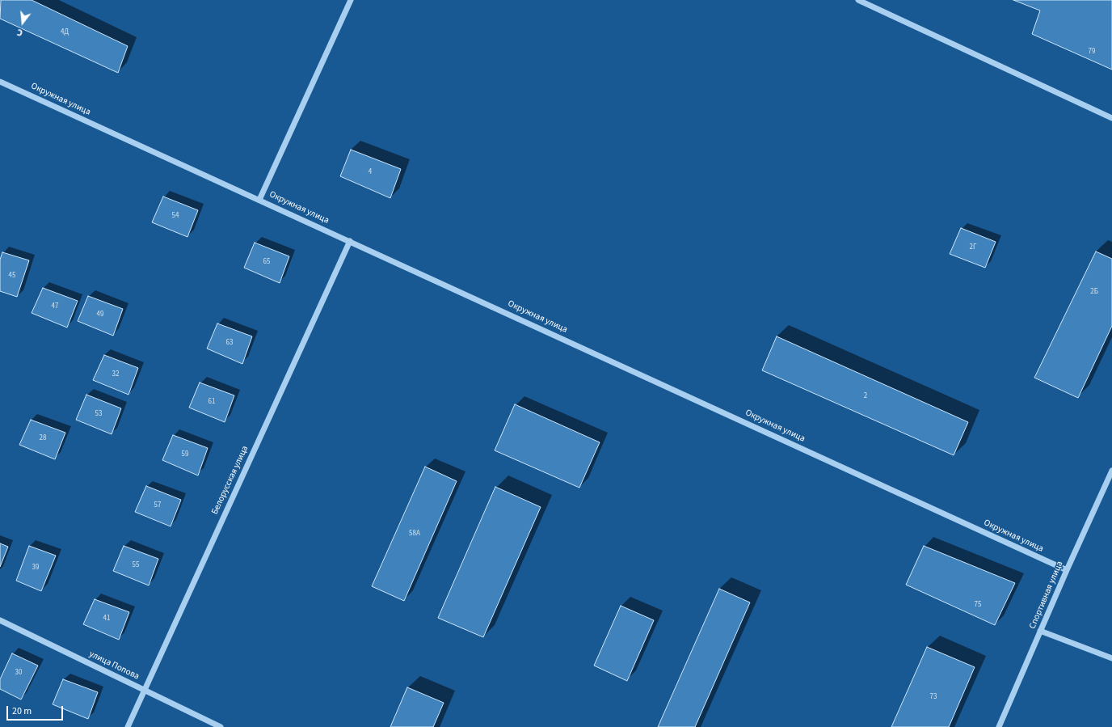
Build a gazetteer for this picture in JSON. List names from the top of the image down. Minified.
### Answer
{"streets":{"street":["Окружная улица","Белорусская улица","Спортивная улица","улица Попова"]},"crossings":[["Окружная улица","Белорусская улица"],["Окружная улица","Спортивная улица"],["Белорусская улица","улица Попова"]],"house_numbers":["4Д","79","4","54","2Г","65","45","2Б","47","49","63","32","2","61","53","28","59","57","58А","55","39","75","41","30","73"],"scale_bar":"20 m","north":"bottom"}
